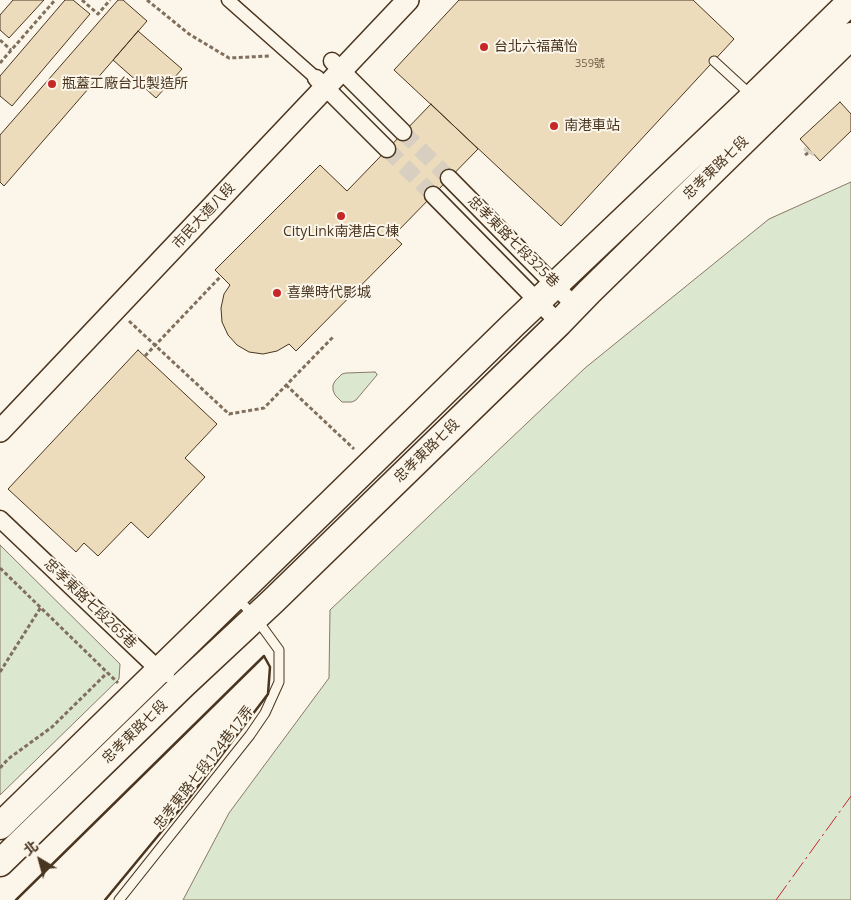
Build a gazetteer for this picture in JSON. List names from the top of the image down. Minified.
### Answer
{"streets":{"main road":["忠孝東路七段"],"street":["市民大道八段","忠孝東路七段325巷","忠孝東路七段265巷"],"lane":["忠孝東路七段124巷17弄"]},"crossings":[["忠孝東路七段","忠孝東路七段325巷"],["忠孝東路七段","忠孝東路七段265巷"],["忠孝東路七段","忠孝東路七段124巷17弄"]],"places":["台北六福萬怡","瓶蓋工廠台北製造所","南港車站","CityLink南港店C棟","喜樂時代影城"],"house_numbers":["359號"],"north":"top left"}
